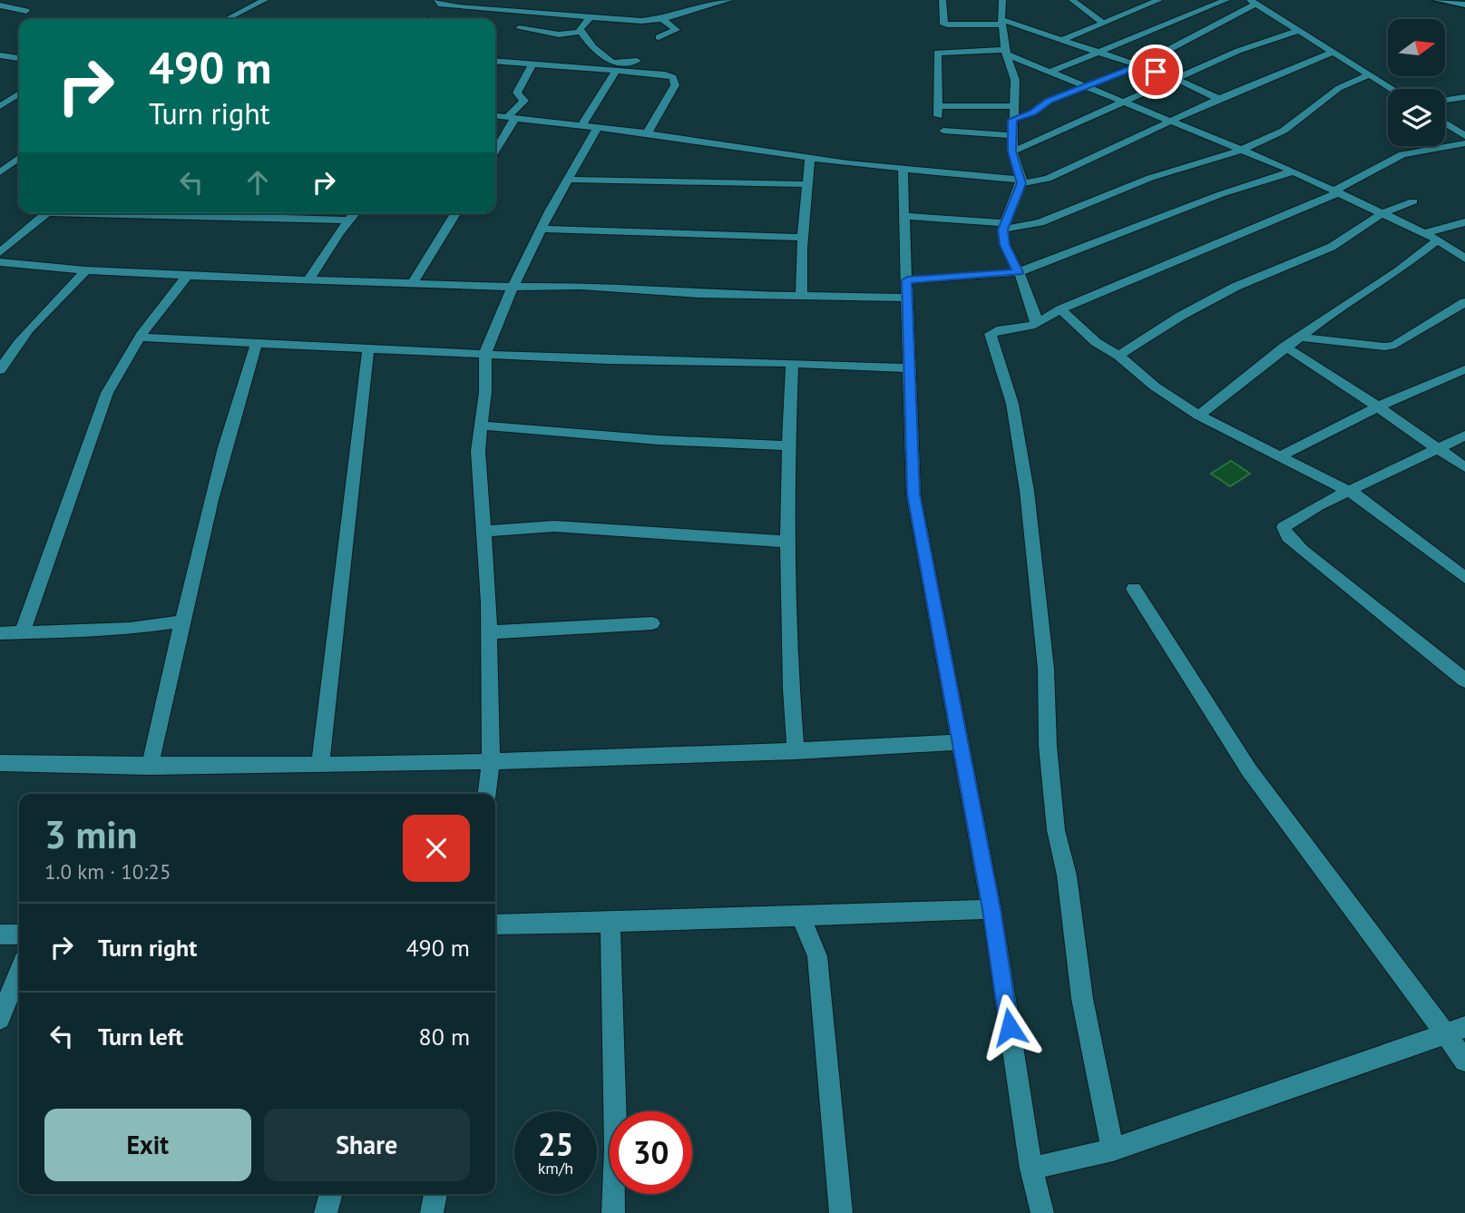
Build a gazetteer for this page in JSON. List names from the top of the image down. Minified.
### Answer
{"north":"right","page":{"turn":["490 m","Turn right"],"heading":["3 min","1.0 km · 10:25"],"list":[{"name":"Turn right","value":"490 m"},{"name":"Turn left","value":"80 m"}],"buttons":["Exit","Share"],"speed":"25 km/h","limit":"30"}}
